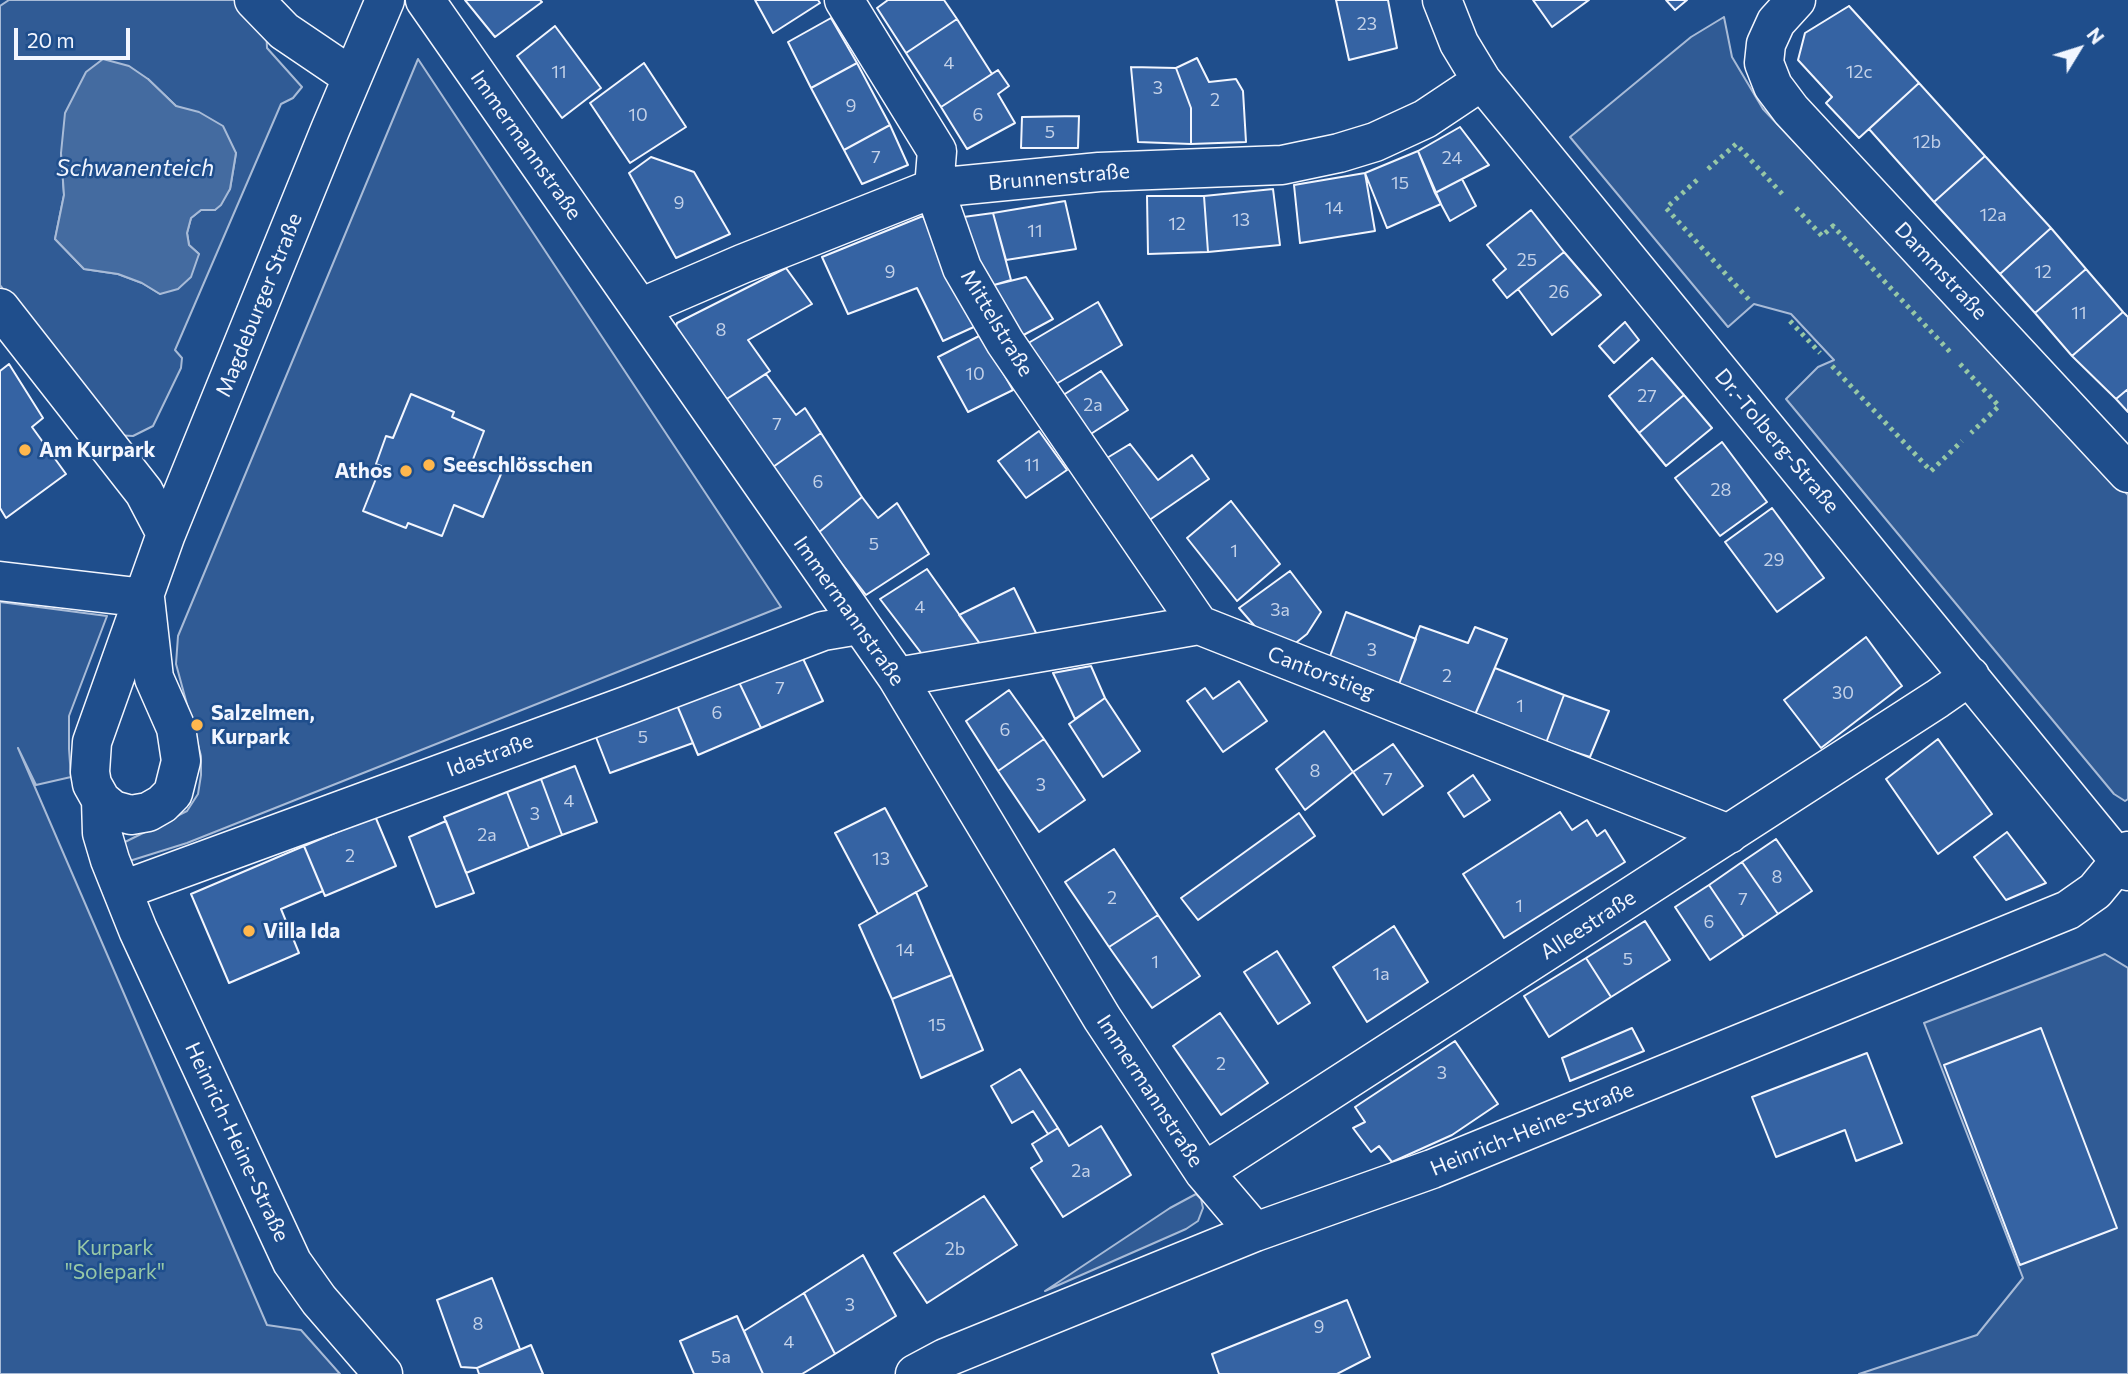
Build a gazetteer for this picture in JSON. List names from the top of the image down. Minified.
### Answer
{"streets":{"street":["Immermannstraße","Brunnenstraße","Dammstraße","Magdeburger Straße","Mittelstraße","Dr.-Tolberg-Straße","Cantorstieg","Idastraße","Alleestraße","Heinrich-Heine-Straße"]},"crossings":[["Immermannstraße","Brunnenstraße"],["Immermannstraße","Idastraße"],["Immermannstraße","Alleestraße"],["Immermannstraße","Heinrich-Heine-Straße"],["Brunnenstraße","Mittelstraße"],["Brunnenstraße","Dr.-Tolberg-Straße"],["Magdeburger Straße","Heinrich-Heine-Straße"],["Mittelstraße","Cantorstieg"],["Dr.-Tolberg-Straße","Alleestraße"],["Dr.-Tolberg-Straße","Heinrich-Heine-Straße"],["Cantorstieg","Alleestraße"],["Idastraße","Heinrich-Heine-Straße"]],"water":["Schwanenteich"],"parks":["Kurpark \"Solepark\""],"places":["Am Kurpark","Seeschlösschen","Athos","Salzelmen, Kurpark","Villa Ida"],"house_numbers":["23","4","11","12c","3","2","9","10","6","5","12b","7","24","15","9","14","12a","13","12","11","25","9","12","26","11","8","10","27","2a","7","11","6","28","5","1","29","4","3a","3","2","7","30","1","6","6","5","8","7","3","4","3","2a","2","13","8","2","7","1","6","14","5","1","1a","15","2","3","2a","2b","3","8","9","4","5a"],"scale_bar":"20 m","north":"top right"}
